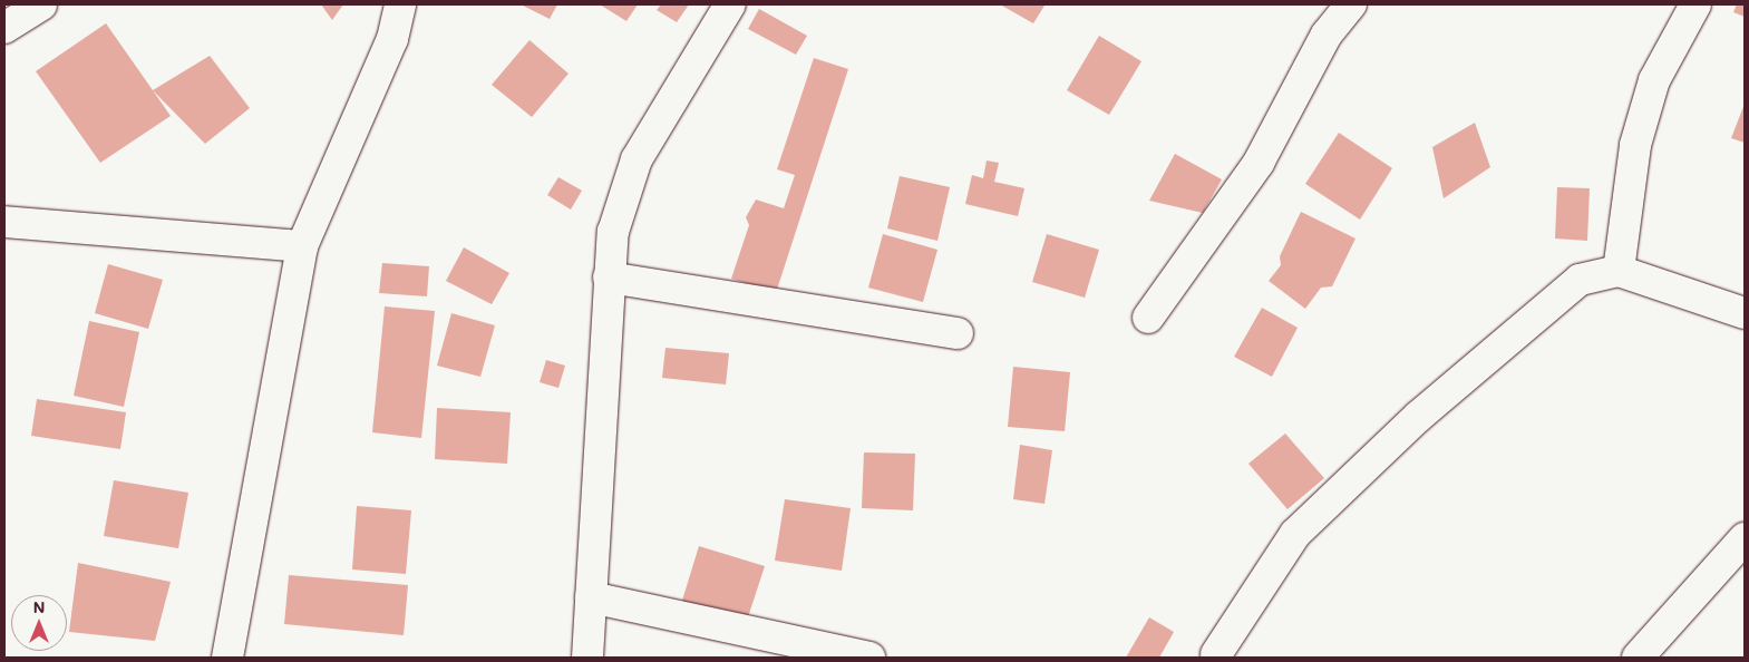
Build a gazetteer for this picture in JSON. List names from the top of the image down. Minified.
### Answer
{"north":"top"}
